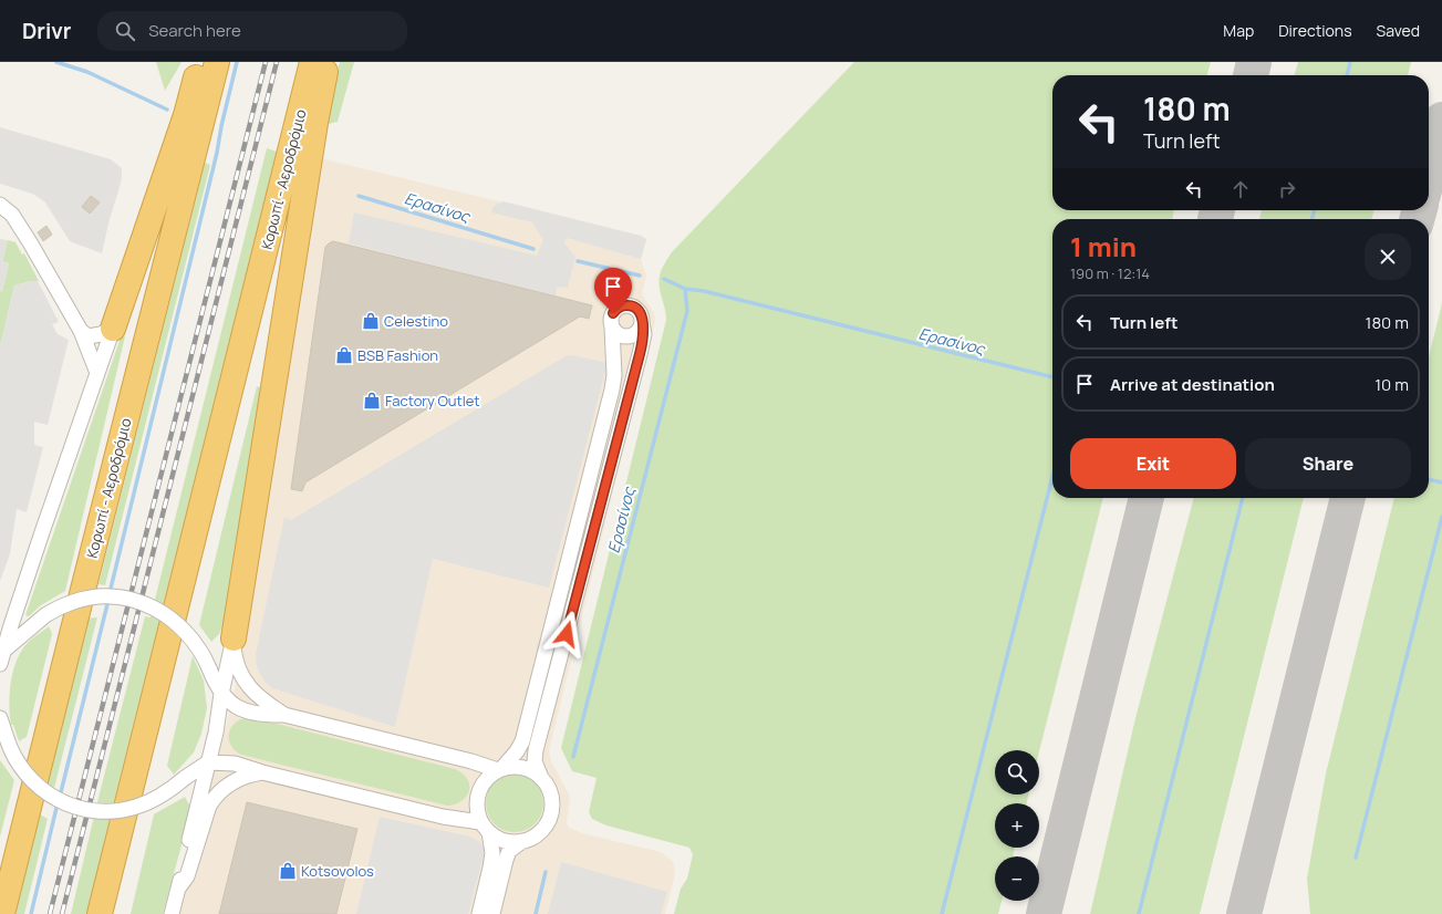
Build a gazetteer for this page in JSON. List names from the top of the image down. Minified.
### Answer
{"streets":{"highway":["Κορωπί - Αεροδρόμιο"]},"water":["Ερασίνος"],"places":{"shop":["Celestino","BSB Fashion","Factory Outlet","Kotsovolos"]},"page":{"header":"Drivr","search":"Search here","nav":["Map","Directions","Saved"],"turn":["180 m","Turn left"],"heading":["1 min","190 m · 12:14"],"list":[{"name":"Turn left","value":"180 m"},{"name":"Arrive at destination","value":"10 m"}],"buttons":["Exit","Share"],"map_buttons":["+","−"]}}
